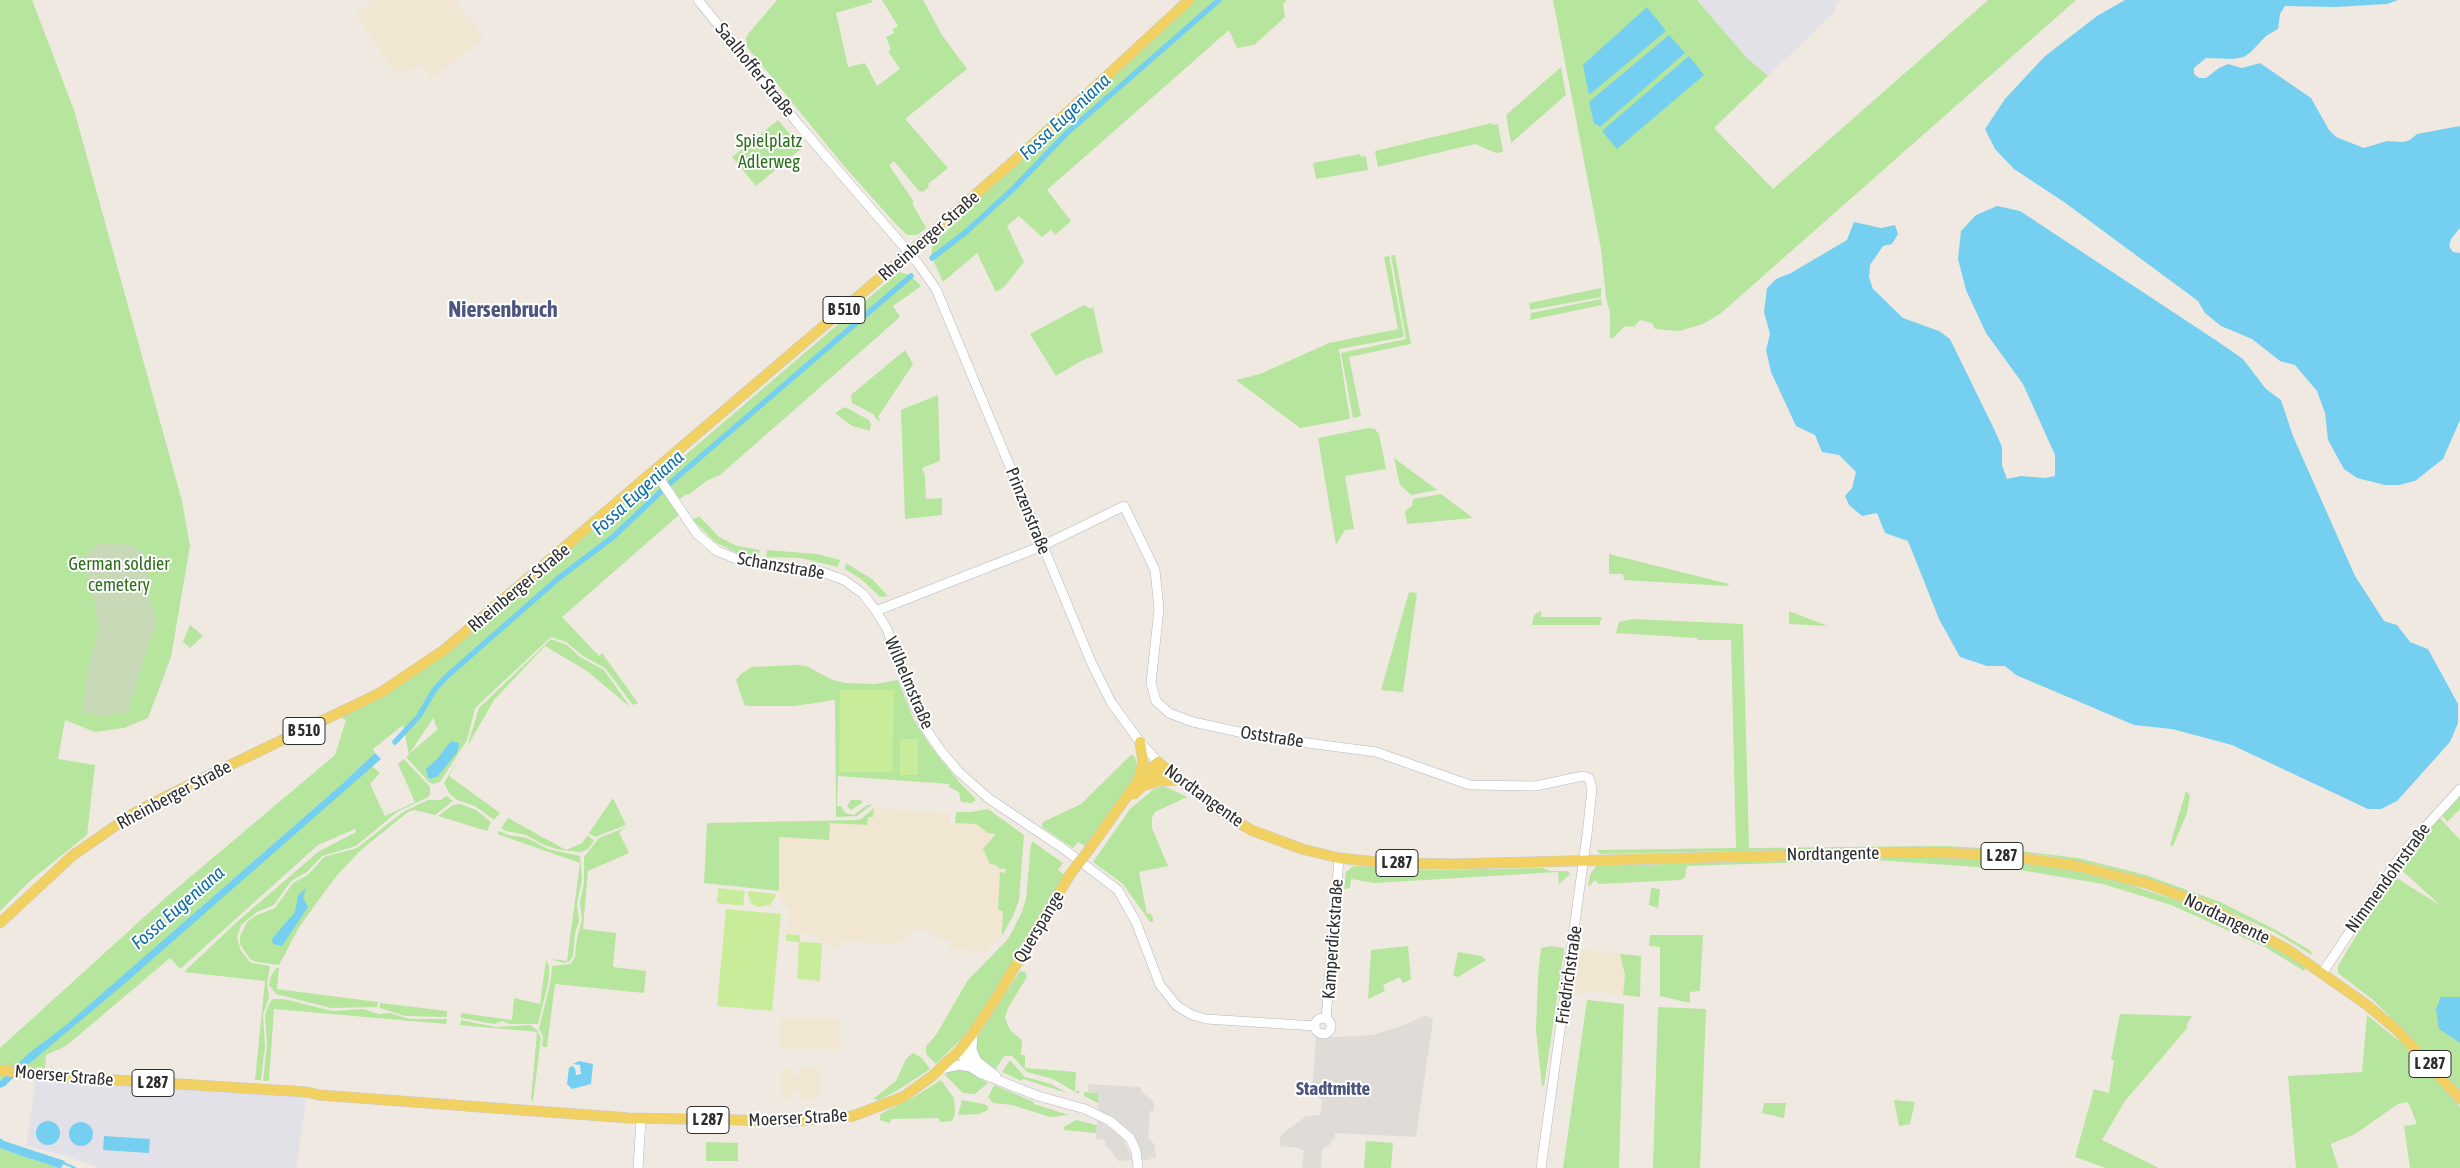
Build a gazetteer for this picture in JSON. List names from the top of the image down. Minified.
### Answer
{"streets":{"main road":["Rheinberger Straße","B 510","Nordtangente","L 287","Querspange","Moerser Straße"],"street":["Saalhoffer Straße","Prinzenstraße","Schanzstraße","Wilhelmstraße","Oststraße","Nimmendohrstraße","Kamperdickstraße","Friedrichstraße"]},"crossings":[["Saalhoffer Straße","Rheinberger Straße"],["Saalhoffer Straße","Prinzenstraße"],["Rheinberger Straße","Prinzenstraße"],["Rheinberger Straße","Schanzstraße"],["Prinzenstraße","Oststraße"],["Prinzenstraße","Nordtangente"],["Prinzenstraße","L 287"],["Prinzenstraße","Querspange"],["Schanzstraße","Wilhelmstraße"],["Wilhelmstraße","Kamperdickstraße"],["Oststraße","Friedrichstraße"],["Nordtangente","Nimmendohrstraße"],["Nordtangente","Querspange"],["Nordtangente","Kamperdickstraße"],["Nordtangente","Friedrichstraße"],["L 287","Querspange"],["Querspange","Moerser Straße"]],"districts":["Niersenbruch","Stadtmitte"],"water":["Fossa Eugeniana"],"parks":["Spielplatz Adlerweg","German soldier cemetery"]}
